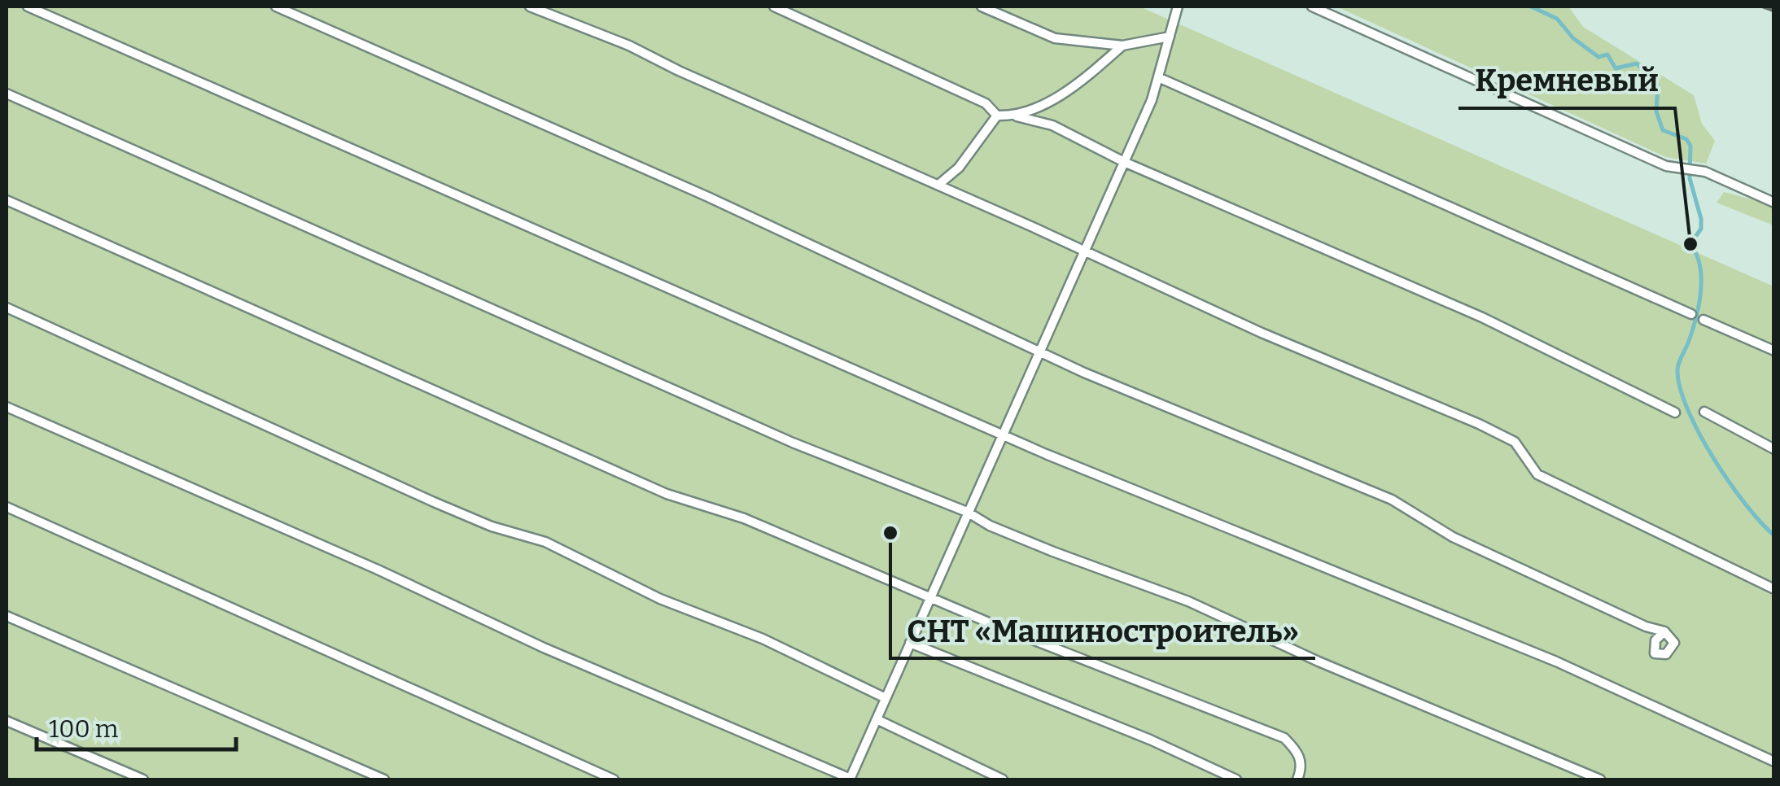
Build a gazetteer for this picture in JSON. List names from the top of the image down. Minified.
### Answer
{"places":["Кремневый","СНТ «Машиностроитель»"],"scale_bar":"100 m"}
